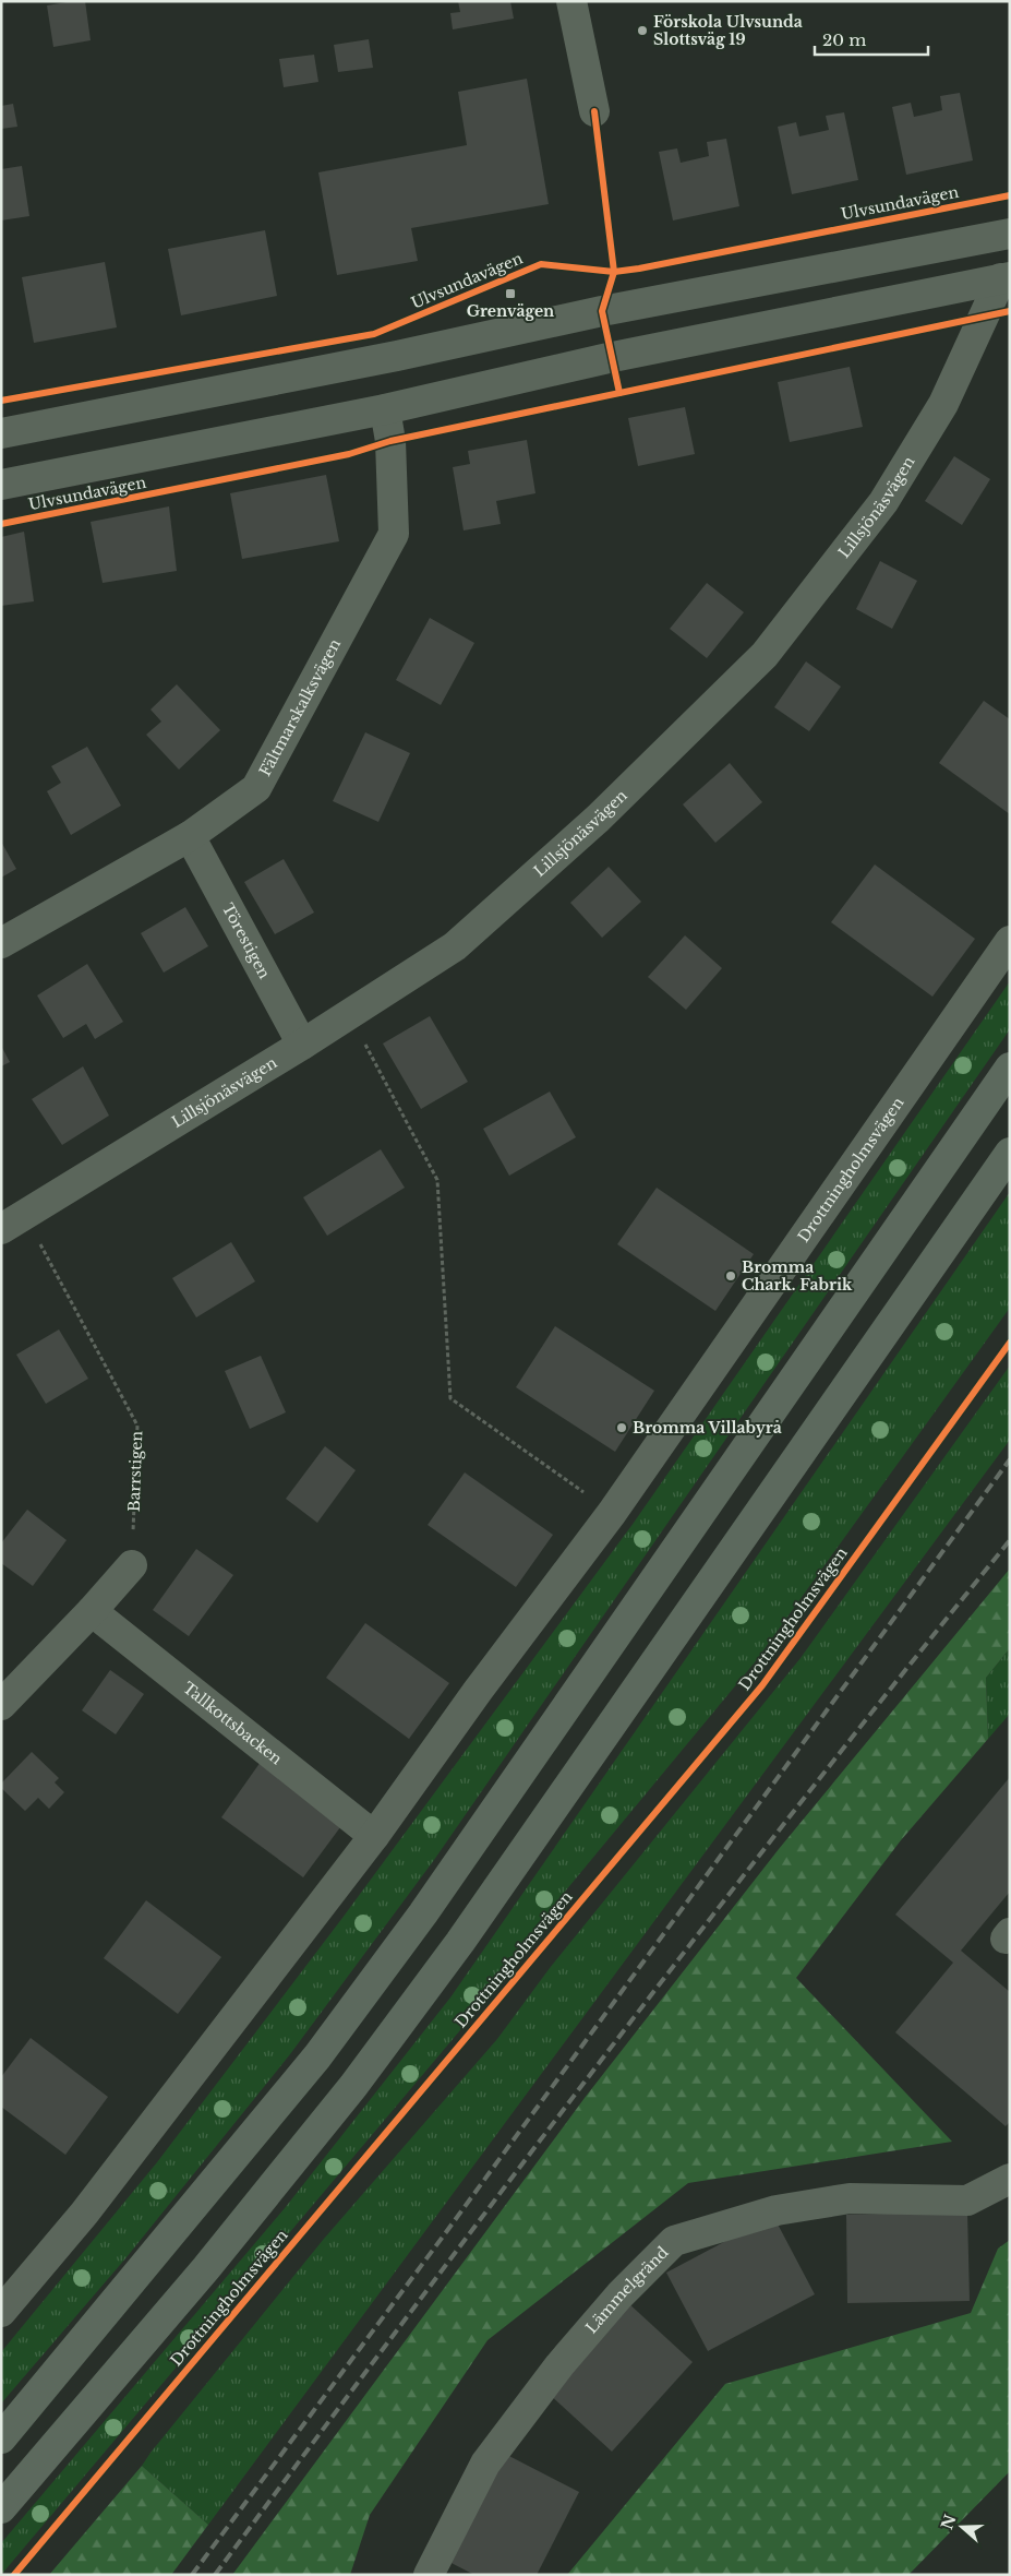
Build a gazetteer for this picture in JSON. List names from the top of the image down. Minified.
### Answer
{"streets":{"street":["Ulvsundavägen","Lillsjönäsvägen","Fältmarskalksvägen","Törestigen","Drottningholmsvägen","Tallkottsbacken","Lämmelgränd"],"path":["Barrstigen"]},"crossings":[["Ulvsundavägen","Lillsjönäsvägen"],["Ulvsundavägen","Fältmarskalksvägen"],["Lillsjönäsvägen","Törestigen"],["Lillsjönäsvägen","Barrstigen"],["Fältmarskalksvägen","Törestigen"],["Drottningholmsvägen","Tallkottsbacken"]],"places":{"other":["Förskola Ulvsunda Slottsväg 19","Bromma Chark. Fabrik","Bromma Villabyrå"],"transit":["Grenvägen"]},"scale_bar":"20 m","north":"left"}
